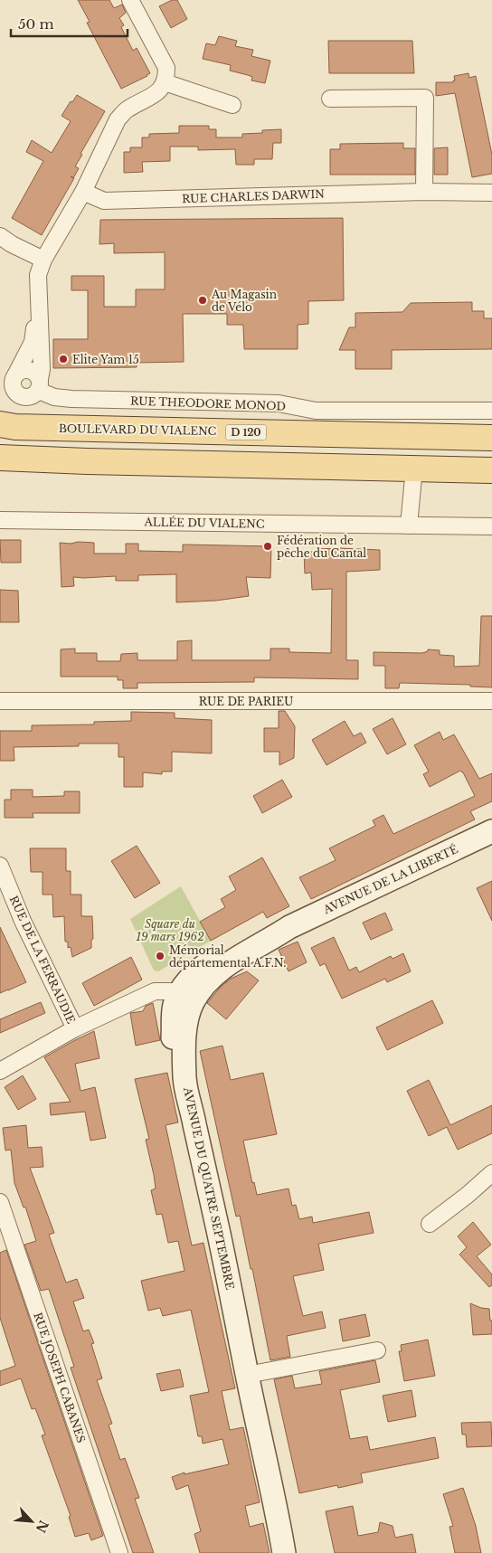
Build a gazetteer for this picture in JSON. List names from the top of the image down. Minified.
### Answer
{"streets":{"main road":["BOULEVARD DU VIALENC","D 120"],"street":["RUE CHARLES DARWIN","RUE THEODORE MONOD","ALLÉE DU VIALENC","RUE DE PARIEU","AVENUE DE LA LIBERTÉ","RUE DE LA FERRAUDIE","AVENUE DU QUATRE SEPTEMBRE","RUE JOSEPH CABANES"]},"crossings":[["RUE THEODORE MONOD","BOULEVARD DU VIALENC"],["AVENUE DE LA LIBERTÉ","RUE DE LA FERRAUDIE"],["AVENUE DE LA LIBERTÉ","AVENUE DU QUATRE SEPTEMBRE"]],"parks":["Square du 19 mars 1962"],"places":["Au Magasin de Vélo","Elite Yam 15","Fédération de pêche du Cantal","Mémorial départemental A.F.N."],"scale_bar":"50 m","north":"bottom right"}
